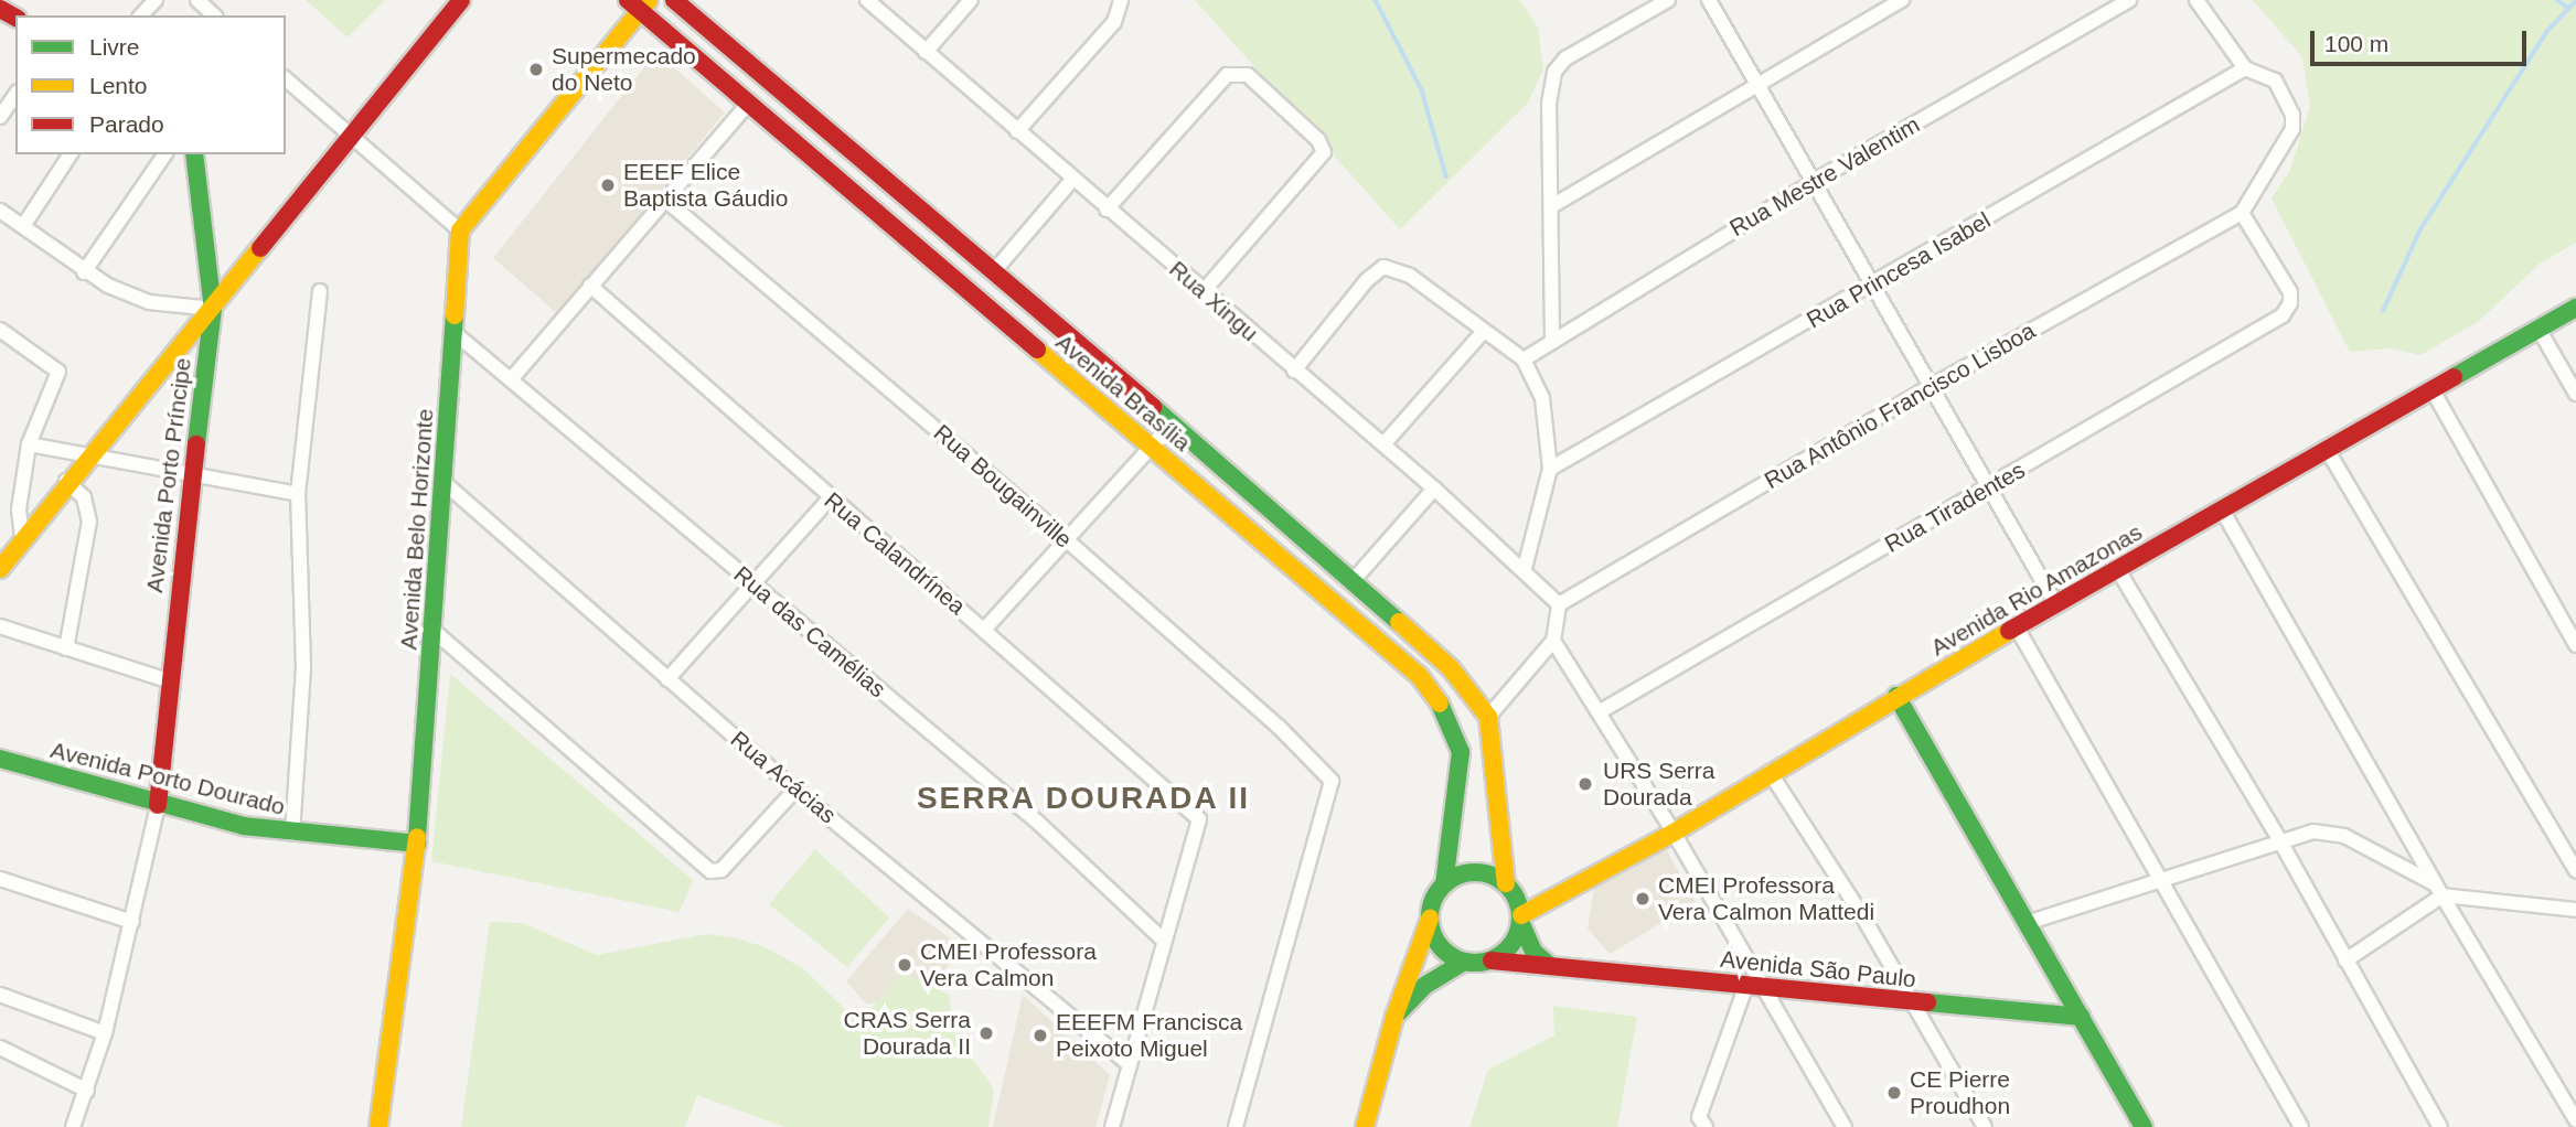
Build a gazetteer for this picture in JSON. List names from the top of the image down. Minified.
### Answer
{"streets":{"street":["Rua Mestre Valentim","Rua Princesa Isabel","Rua Xingu","Avenida Brasília","Rua Antônio Francisco Lisboa","Avenida Porto Príncipe","Rua Bougainville","Rua Tiradentes","Avenida Belo Horizonte","Rua Calandrínea","Avenida Rio Amazonas","Rua das Camélias","Rua Acácias","Avenida Porto Dourado","Avenida São Paulo"]},"crossings":[["Rua Xingu","Rua Antônio Francisco Lisboa"],["Avenida Brasília","Avenida Rio Amazonas"],["Avenida Brasília","Avenida São Paulo"],["Rua Antônio Francisco Lisboa","Rua Tiradentes"],["Avenida Porto Príncipe","Avenida Porto Dourado"],["Avenida Belo Horizonte","Rua das Camélias"],["Avenida Belo Horizonte","Rua Acácias"],["Avenida Belo Horizonte","Avenida Porto Dourado"],["Rua Calandrínea","Rua das Camélias"],["Avenida Rio Amazonas","Avenida São Paulo"]],"districts":["SERRA DOURADA II"],"places":["Supermecado do Neto","EEEF Elice Baptista Gáudio","URS Serra Dourada","CMEI Professora Vera Calmon Mattedi","CMEI Professora Vera Calmon","CRAS Serra Dourada II","EEEFM Francisca Peixoto Miguel","CE Pierre Proudhon"],"legend":["Livre","Lento","Parado"],"scale_bar":"100 m"}
